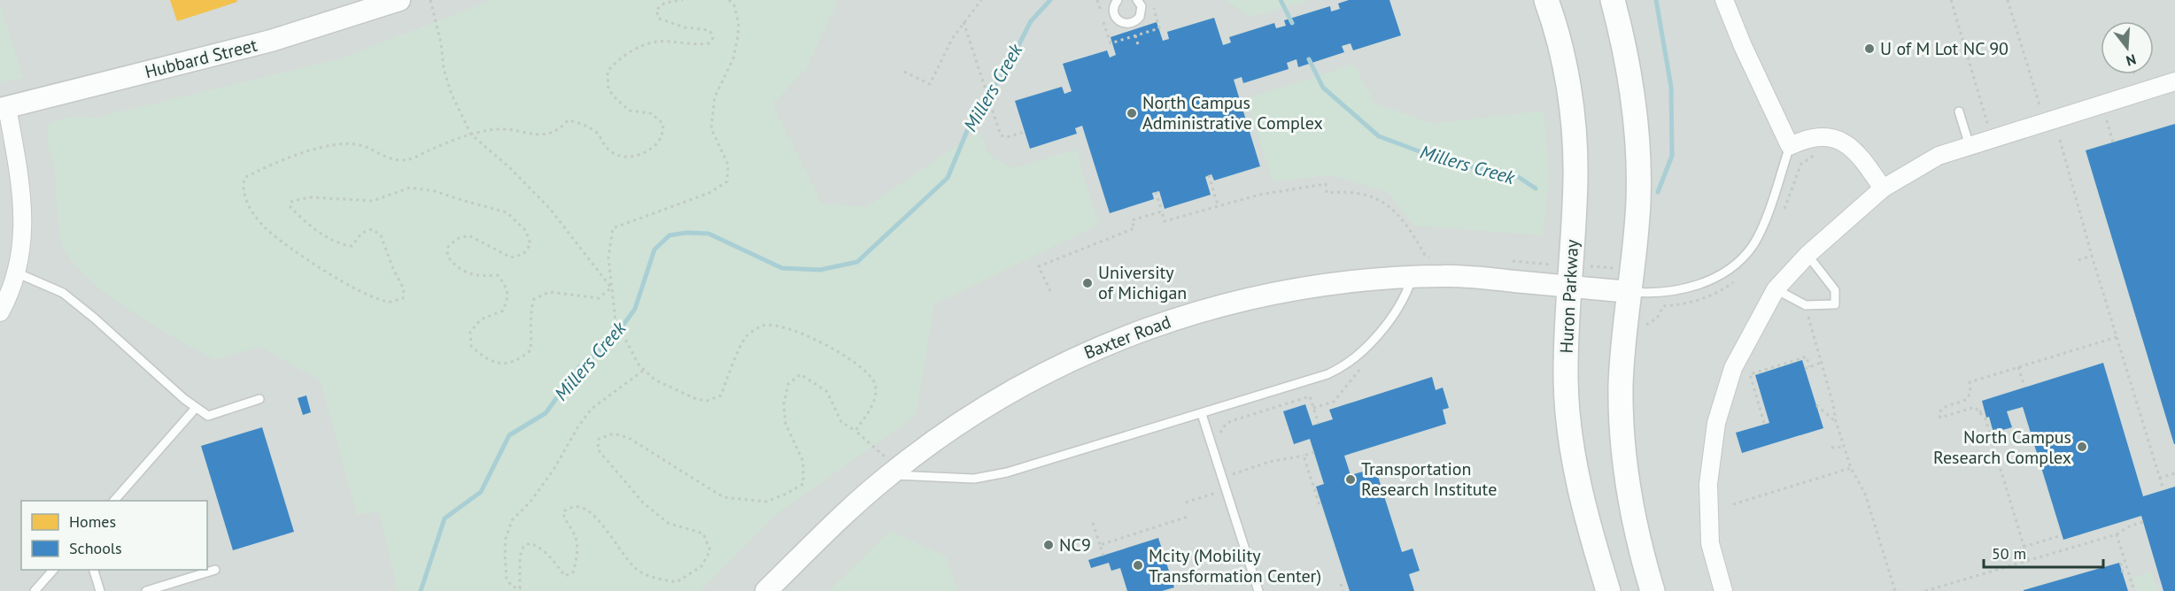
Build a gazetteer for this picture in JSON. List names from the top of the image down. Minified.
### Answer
{"streets":{"main road":["Huron Parkway"],"street":["Hubbard Street","Baxter Road"]},"crossings":[["Huron Parkway","Baxter Road"]],"water":["Millers Creek"],"places":["U of M Lot NC 90","North Campus Administrative Complex","University of Michigan","North Campus Research Complex","Transportation Research Institute","NC9","Mcity (Mobility Transformation Center)"],"legend":["Homes","Schools"],"scale_bar":"50 m","north":"bottom"}
